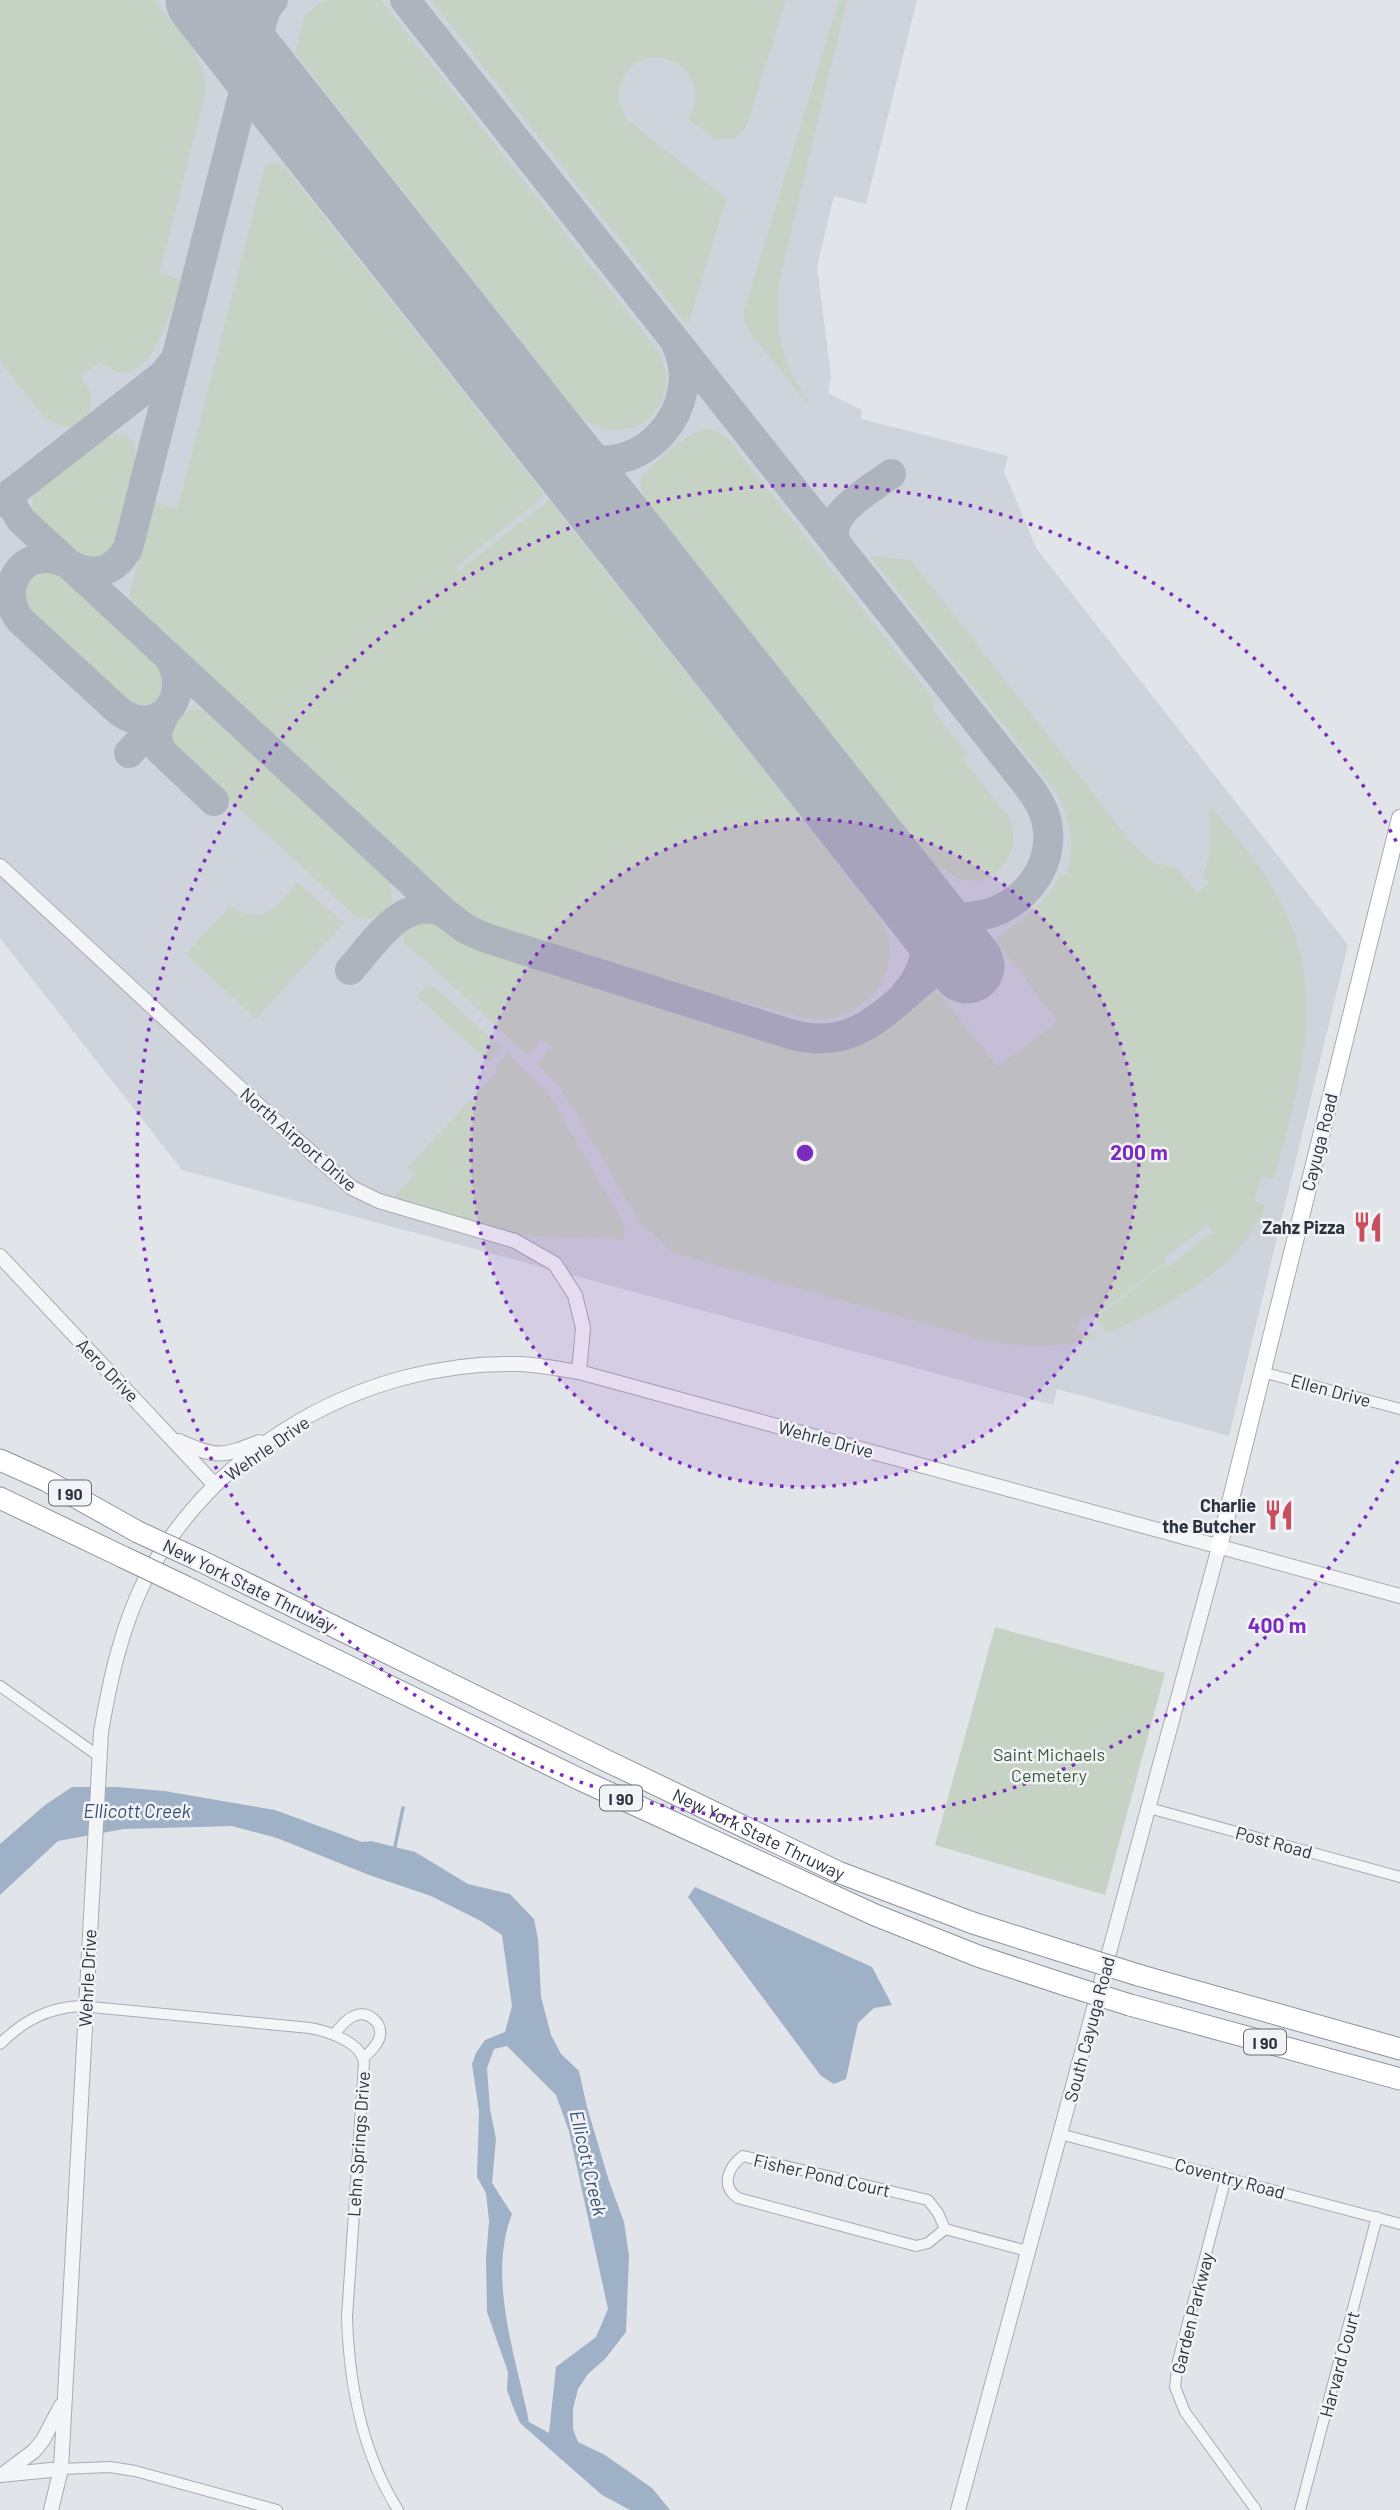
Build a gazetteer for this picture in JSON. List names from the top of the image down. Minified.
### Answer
{"streets":{"highway":["I 90","New York State Thruway"],"main road":["Cayuga Road"],"street":["North Airport Drive","Aero Drive","Ellen Drive","Wehrle Drive","Post Road","South Cayuga Road","Lehn Springs Drive","Fisher Pond Court","Coventry Road","Garden Parkway","Harvard Court"]},"crossings":[["North Airport Drive","Wehrle Drive"],["Cayuga Road","Ellen Drive"],["Cayuga Road","Wehrle Drive"],["Cayuga Road","South Cayuga Road"],["Aero Drive","Wehrle Drive"],["Wehrle Drive","South Cayuga Road"],["Wehrle Drive","Lehn Springs Drive"],["Post Road","South Cayuga Road"],["South Cayuga Road","Coventry Road"],["Coventry Road","Garden Parkway"],["Coventry Road","Harvard Court"]],"water":["Ellicott Creek"],"parks":["Saint Michaels Cemetery"],"places":{"restaurant":["Zahz Pizza","Charlie the Butcher"]},"rings":["200 m","400 m"]}
